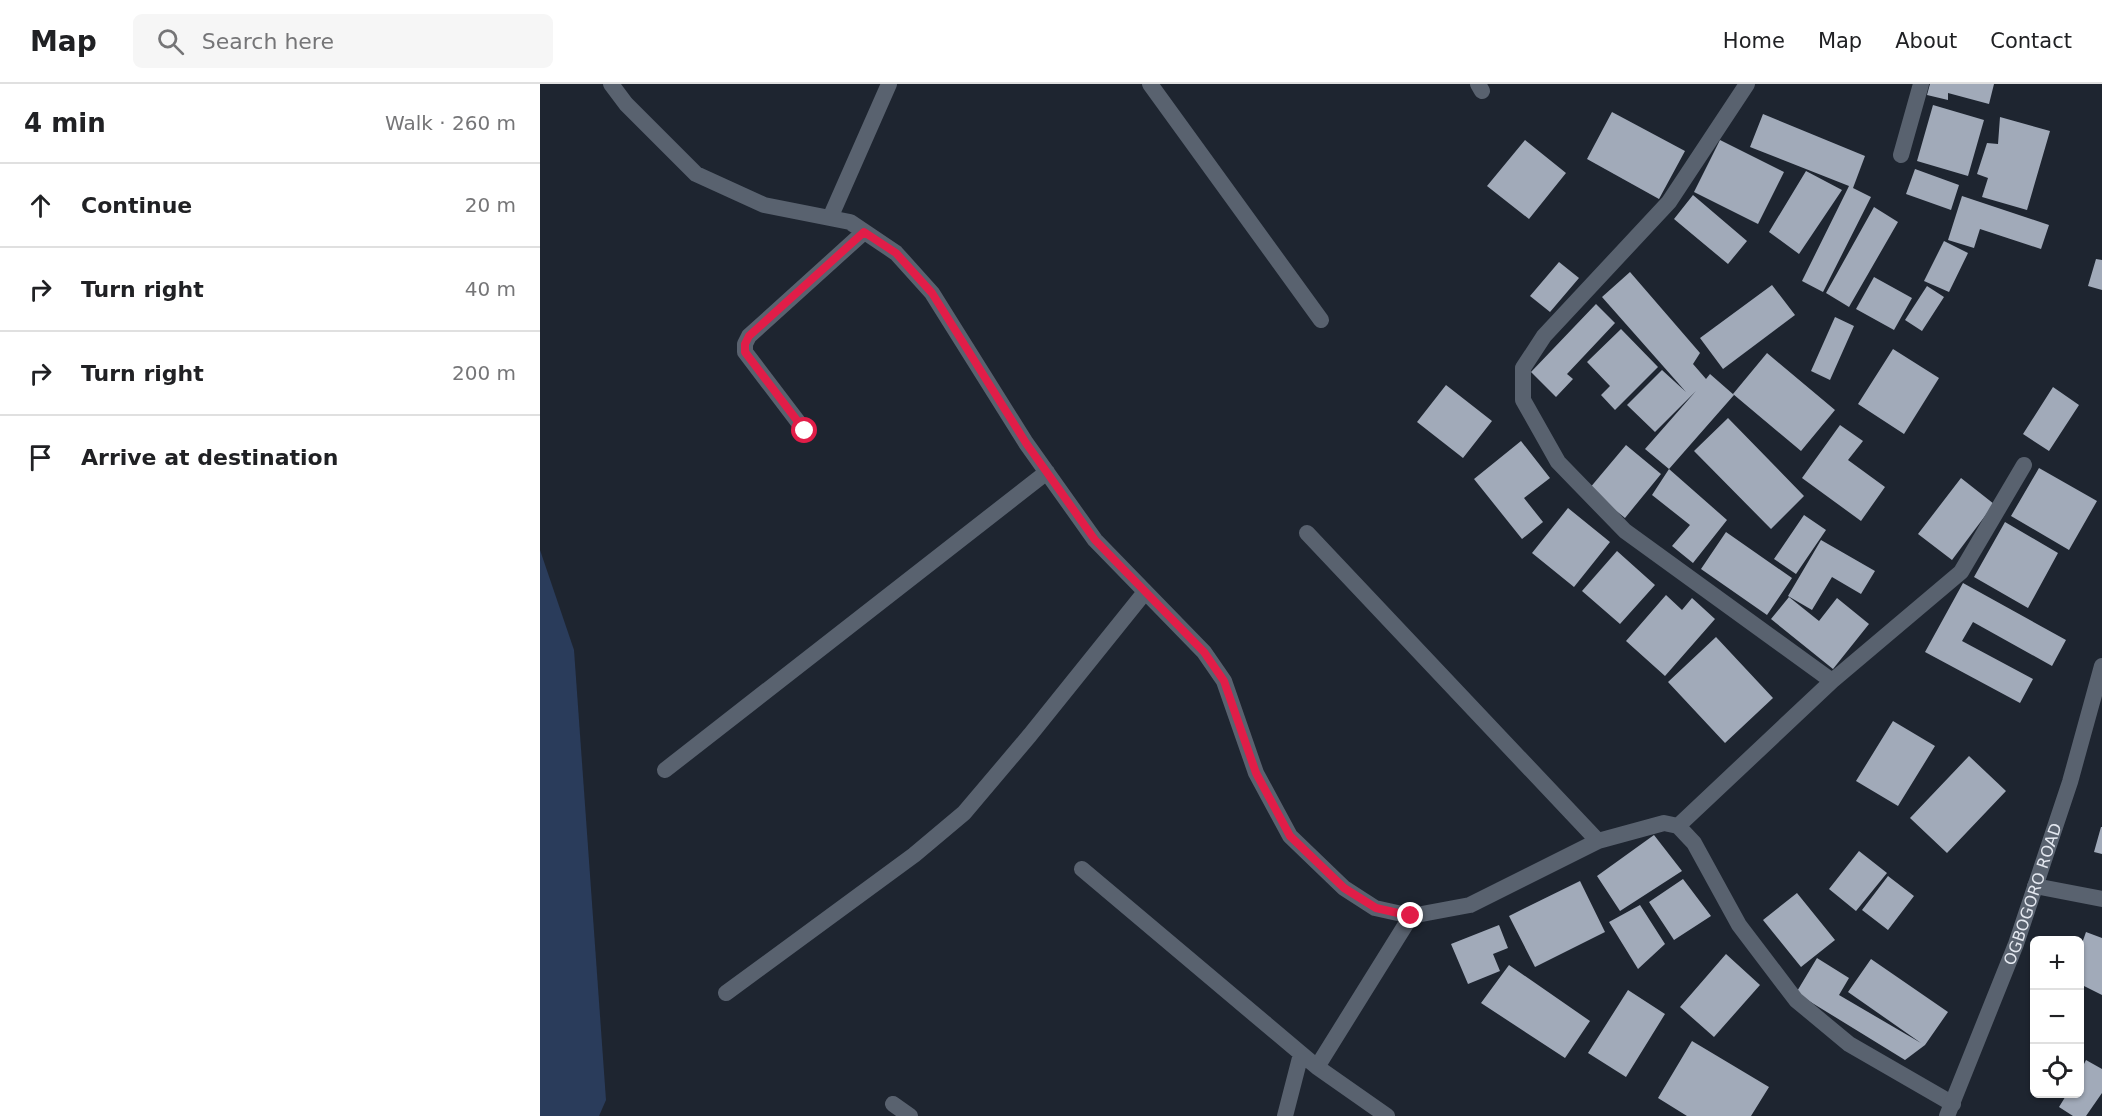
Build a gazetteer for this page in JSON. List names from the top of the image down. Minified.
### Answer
{"streets":{"street":["OGBOGORO ROAD"]},"page":{"header":"Map","search":"Search here","nav":["Home","Map","About","Contact"],"heading":["4 min","Walk · 260 m"],"list":[["Continue","20 m"],["Turn right","40 m"],["Turn right","200 m"],"Arrive at destination"],"map_buttons":["+","−"]}}
